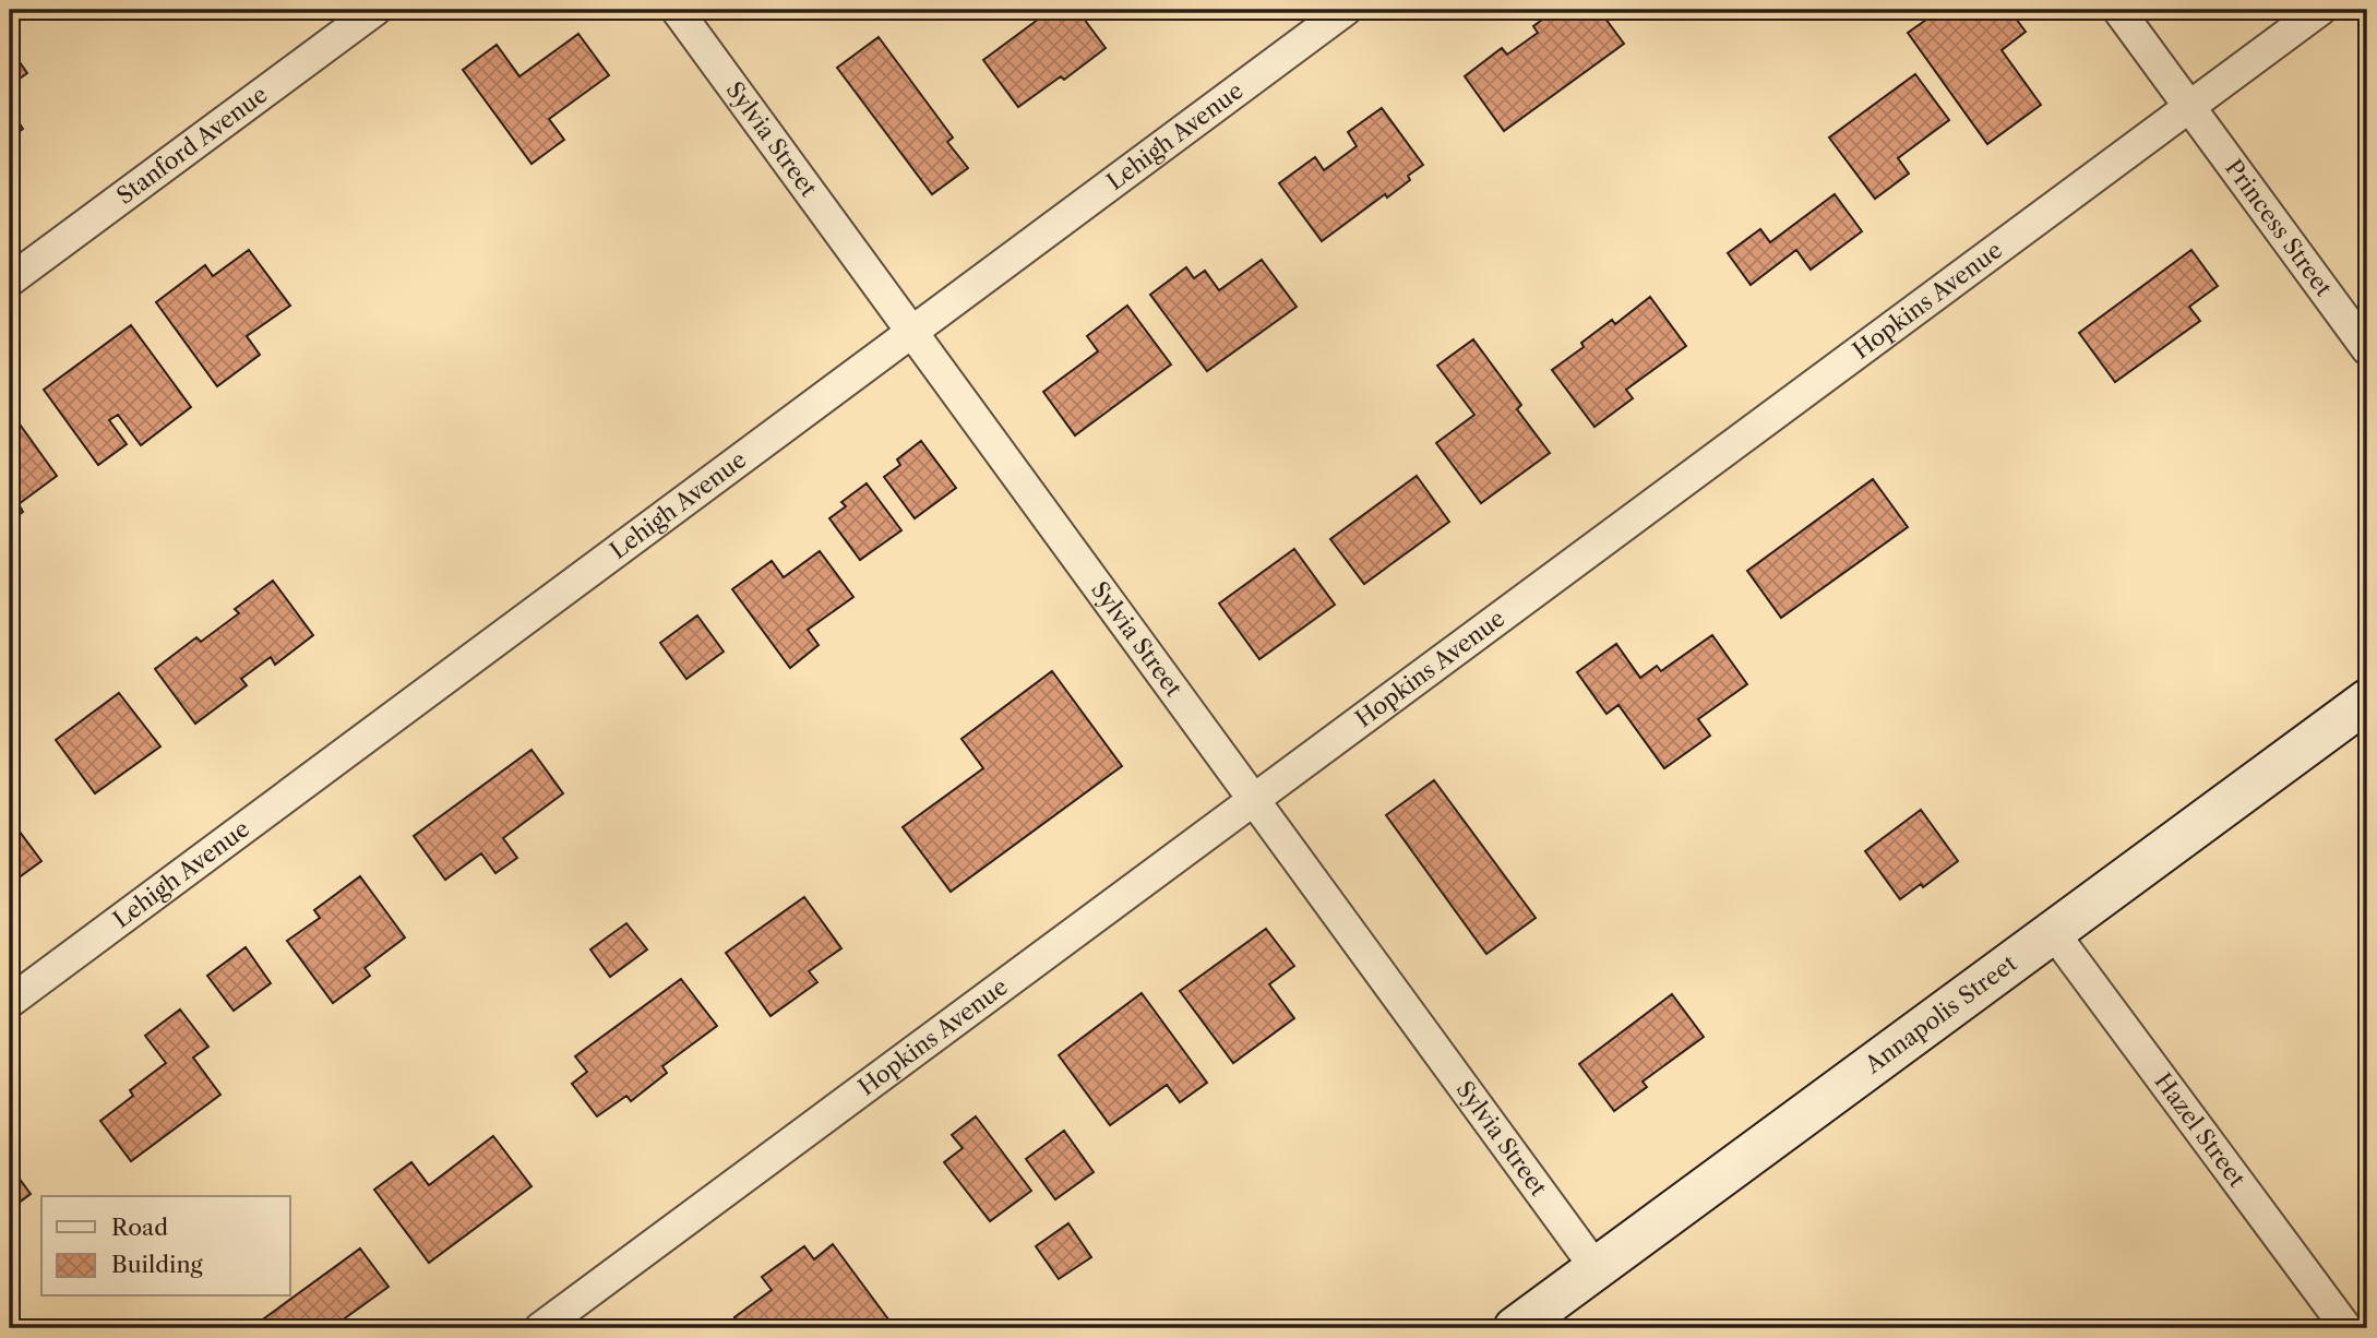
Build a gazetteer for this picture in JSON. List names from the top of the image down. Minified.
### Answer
{"streets":{"street":["Lehigh Avenue","Sylvia Street","Stanford Avenue","Princess Street","Hopkins Avenue","Annapolis Street","Hazel Street"]},"crossings":[["Lehigh Avenue","Sylvia Street"],["Sylvia Street","Hopkins Avenue"],["Sylvia Street","Annapolis Street"],["Princess Street","Hopkins Avenue"],["Annapolis Street","Hazel Street"]],"legend":["Road","Building"]}
